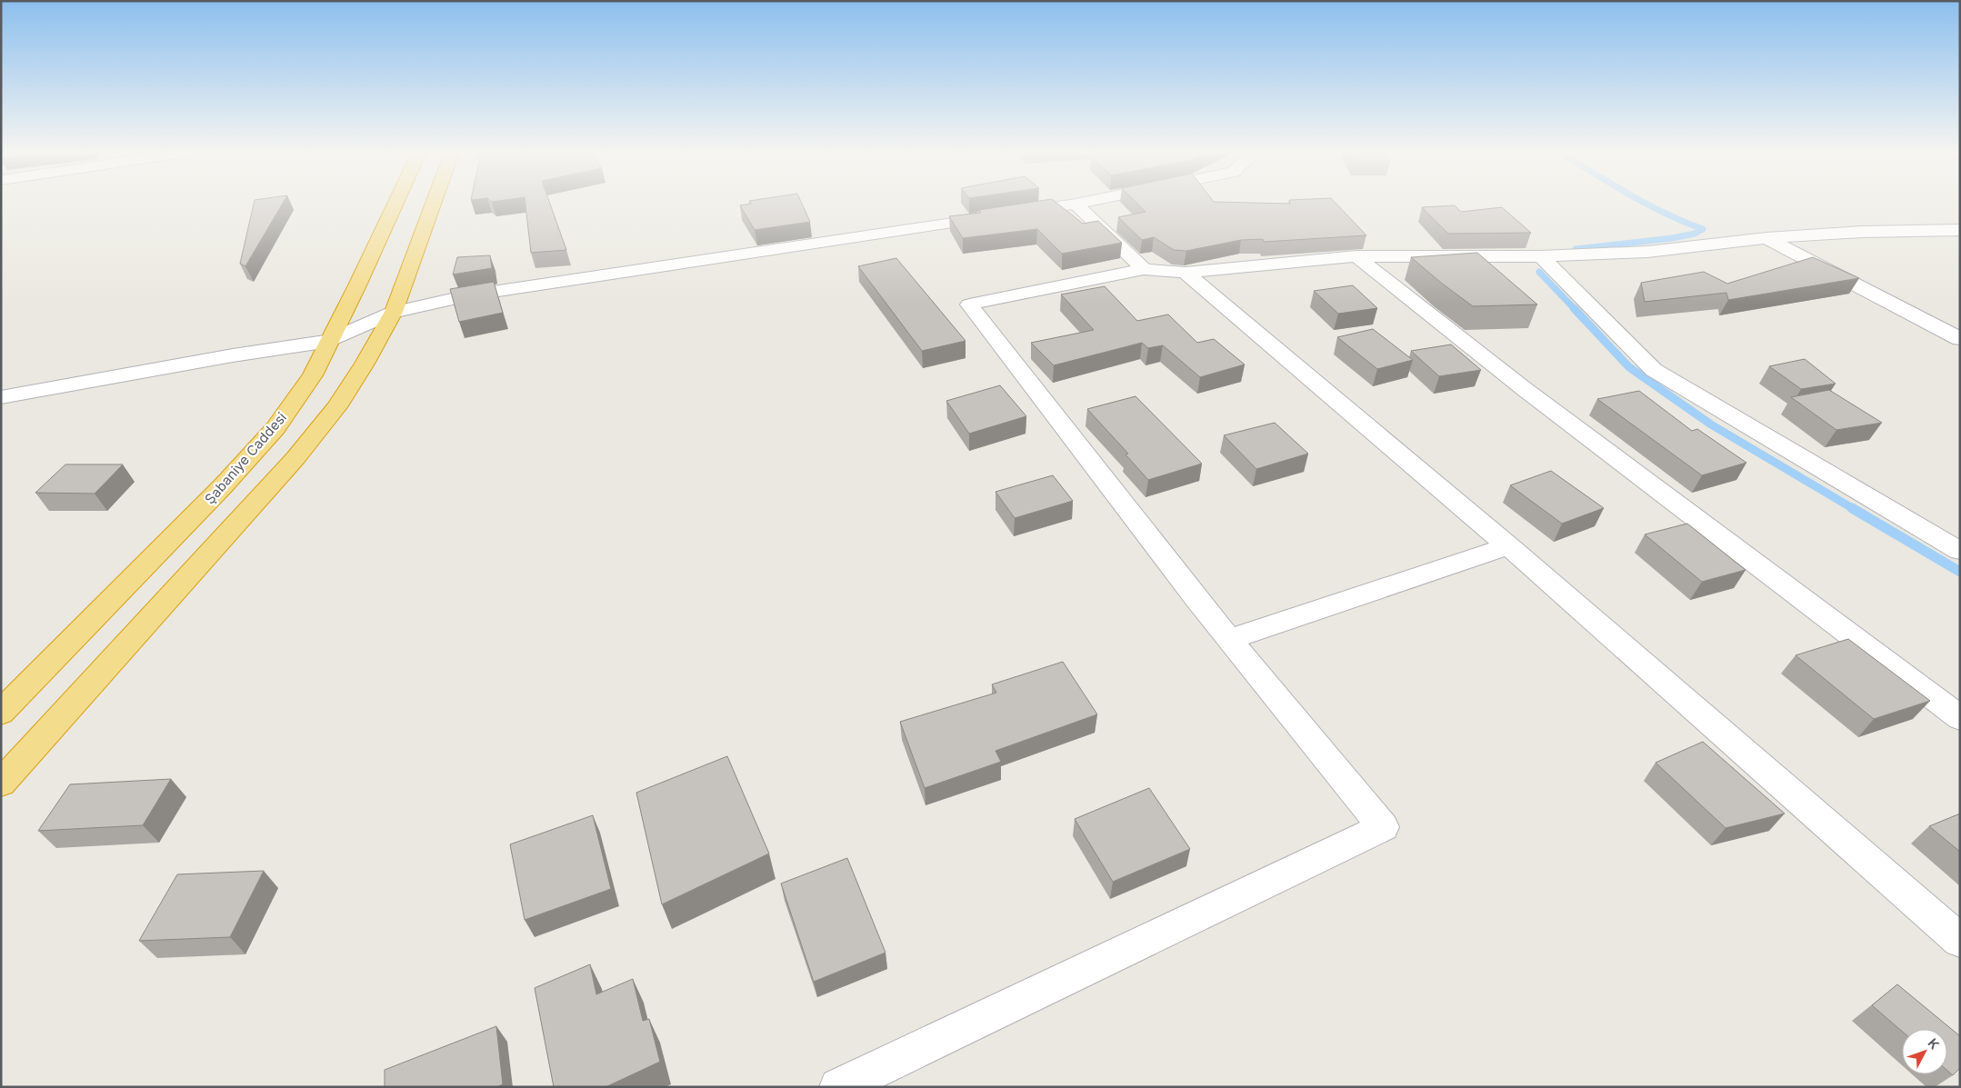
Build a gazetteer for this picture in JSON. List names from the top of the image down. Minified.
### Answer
{"streets":{"highway":["Şabaniye Caddesi"]},"north":"top right"}
